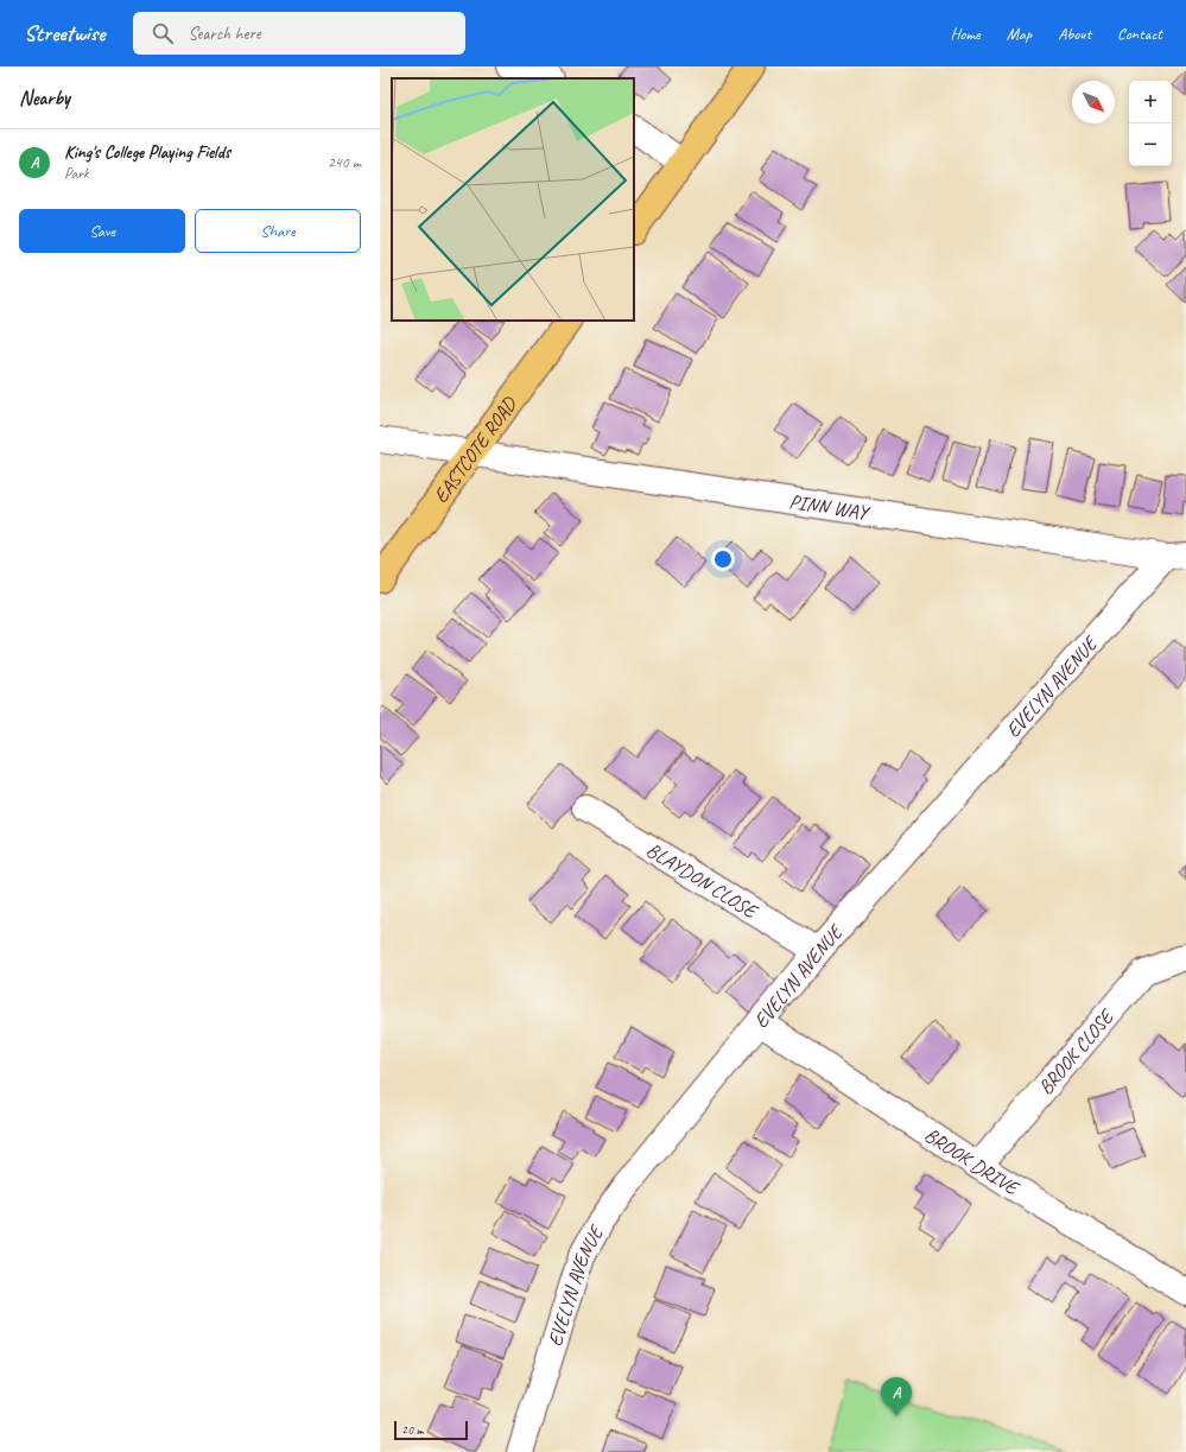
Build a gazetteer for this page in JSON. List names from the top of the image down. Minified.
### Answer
{"streets":{"main road":["EASTCOTE ROAD"],"street":["PINN WAY","EVELYN AVENUE","BLAYDON CLOSE","BROOK CLOSE","BROOK DRIVE"]},"crossings":[["EASTCOTE ROAD","PINN WAY"],["PINN WAY","EVELYN AVENUE"],["EVELYN AVENUE","BLAYDON CLOSE"],["EVELYN AVENUE","BROOK DRIVE"],["BROOK CLOSE","BROOK DRIVE"]],"scale_bar":"20 m","north":"bottom right","page":{"header":"Streetwise","search":"Search here","nav":["Home","Map","About","Contact"],"heading":"Nearby","map_buttons":["+","−"],"list":[{"mark":"A","name":"King's College Playing Fields","note":"Park","value":"240 m"}],"buttons":["Save","Share"],"pins":"A","scale":"20 m"}}
